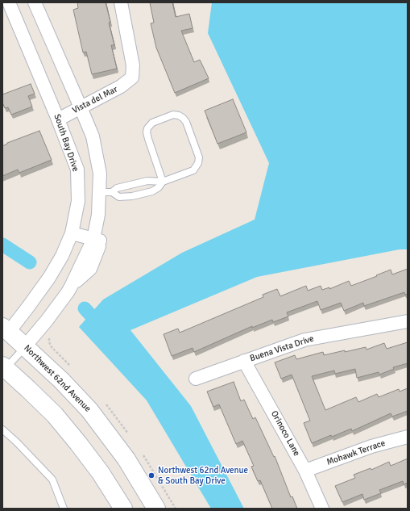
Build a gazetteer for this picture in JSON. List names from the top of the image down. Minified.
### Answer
{"streets":{"street":["Vista del Mar","South Bay Drive","Buena Vista Drive","Northwest 62nd Avenue","Orinoco Lane","Mohawk Terrace"]},"crossings":[["Vista del Mar","South Bay Drive"],["South Bay Drive","Northwest 62nd Avenue"],["Buena Vista Drive","Orinoco Lane"],["Orinoco Lane","Mohawk Terrace"]],"places":["Northwest 62nd Avenue & South Bay Drive"]}
